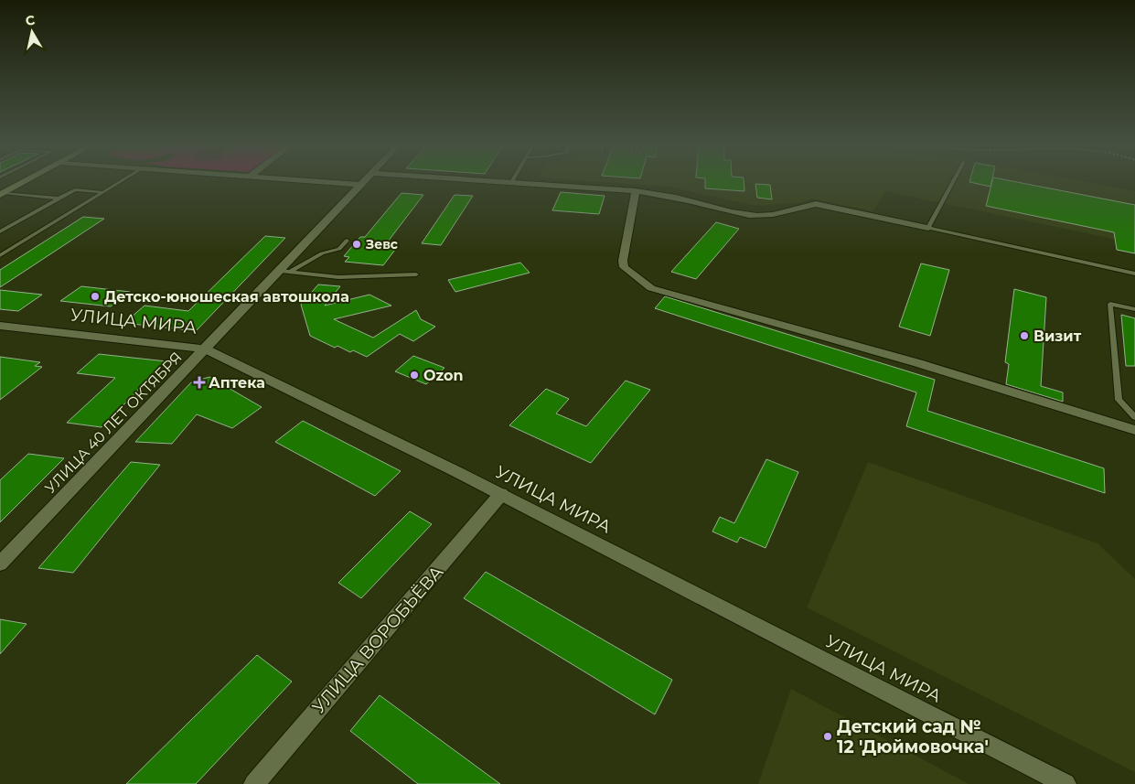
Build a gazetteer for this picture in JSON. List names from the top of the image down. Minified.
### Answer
{"streets":{"street":["УЛИЦА МИРА","УЛИЦА 40 ЛЕТ ОКТЯБРЯ","УЛИЦА ВОРОБЬЁВА"]},"crossings":[["УЛИЦА МИРА","УЛИЦА 40 ЛЕТ ОКТЯБРЯ"],["УЛИЦА МИРА","УЛИЦА ВОРОБЬЁВА"]],"places":{"other":["Зевс","Детско-юношеская автошкола","Визит","Ozon","Детский сад № 12 'Дюймовочка'"],"health":["Аптека"]},"north":"top"}
